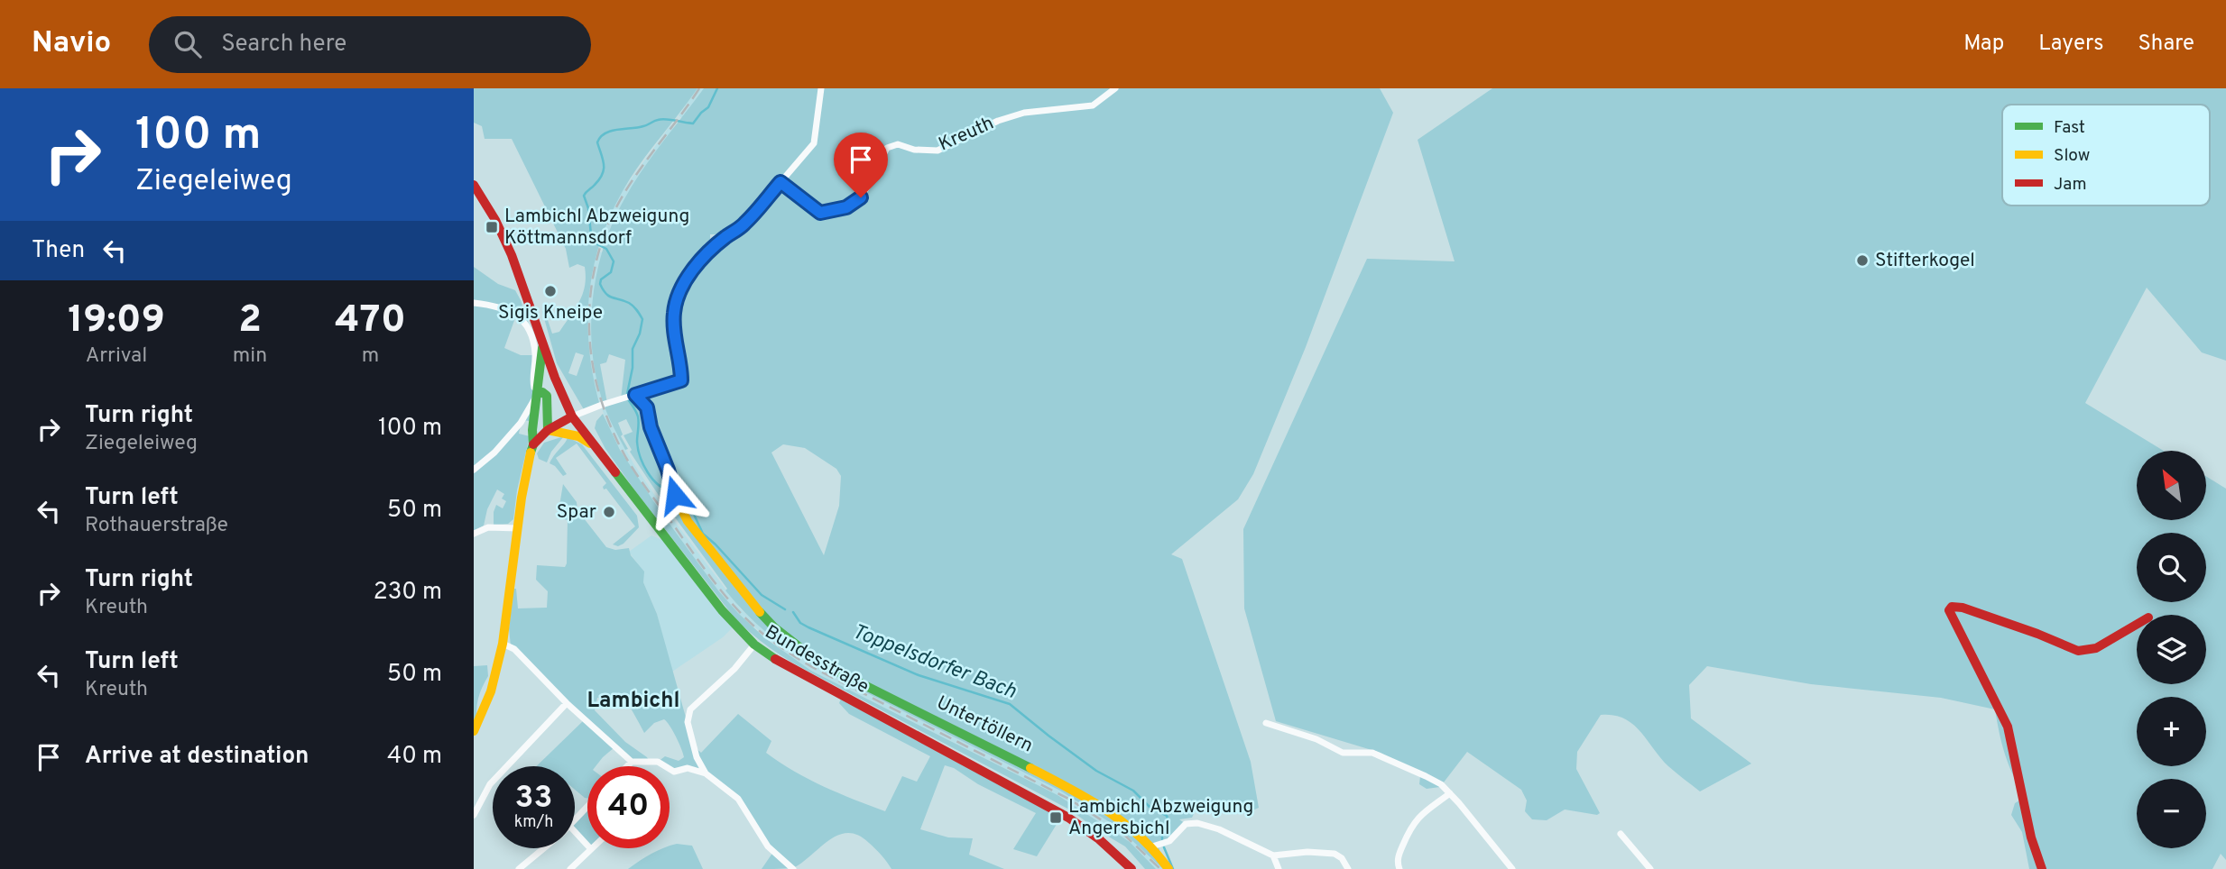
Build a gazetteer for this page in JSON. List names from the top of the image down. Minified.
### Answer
{"streets":{"main road":["Bundesstraße","Untertöllern"],"street":["Kreuth"]},"districts":["Lambichl"],"water":["Toppelsdorfer Bach"],"places":{"transit":["Lambichl Abzweigung Köttmannsdorf","Lambichl Abzweigung Angersbichl"],"other":["Stifterkogel","Sigis Kneipe","Spar"]},"legend":["Fast","Slow","Jam"],"north":"top left","page":{"header":"Navio","search":"Search here","nav":["Map","Layers","Share"],"turn":["100 m","Ziegeleiweg"],"then":"Then","eta":["19:09","Arrival","2","min","470","m"],"list":[{"name":"Turn right","note":"Ziegeleiweg","value":"100 m"},{"name":"Turn left","note":"Rothauerstraße","value":"50 m"},{"name":"Turn right","note":"Kreuth","value":"230 m"},{"name":"Turn left","note":"Kreuth","value":"50 m"},{"name":"Arrive at destination","value":"40 m"}],"map_buttons":["+","−"],"speed":"33 km/h","limit":"40"}}
